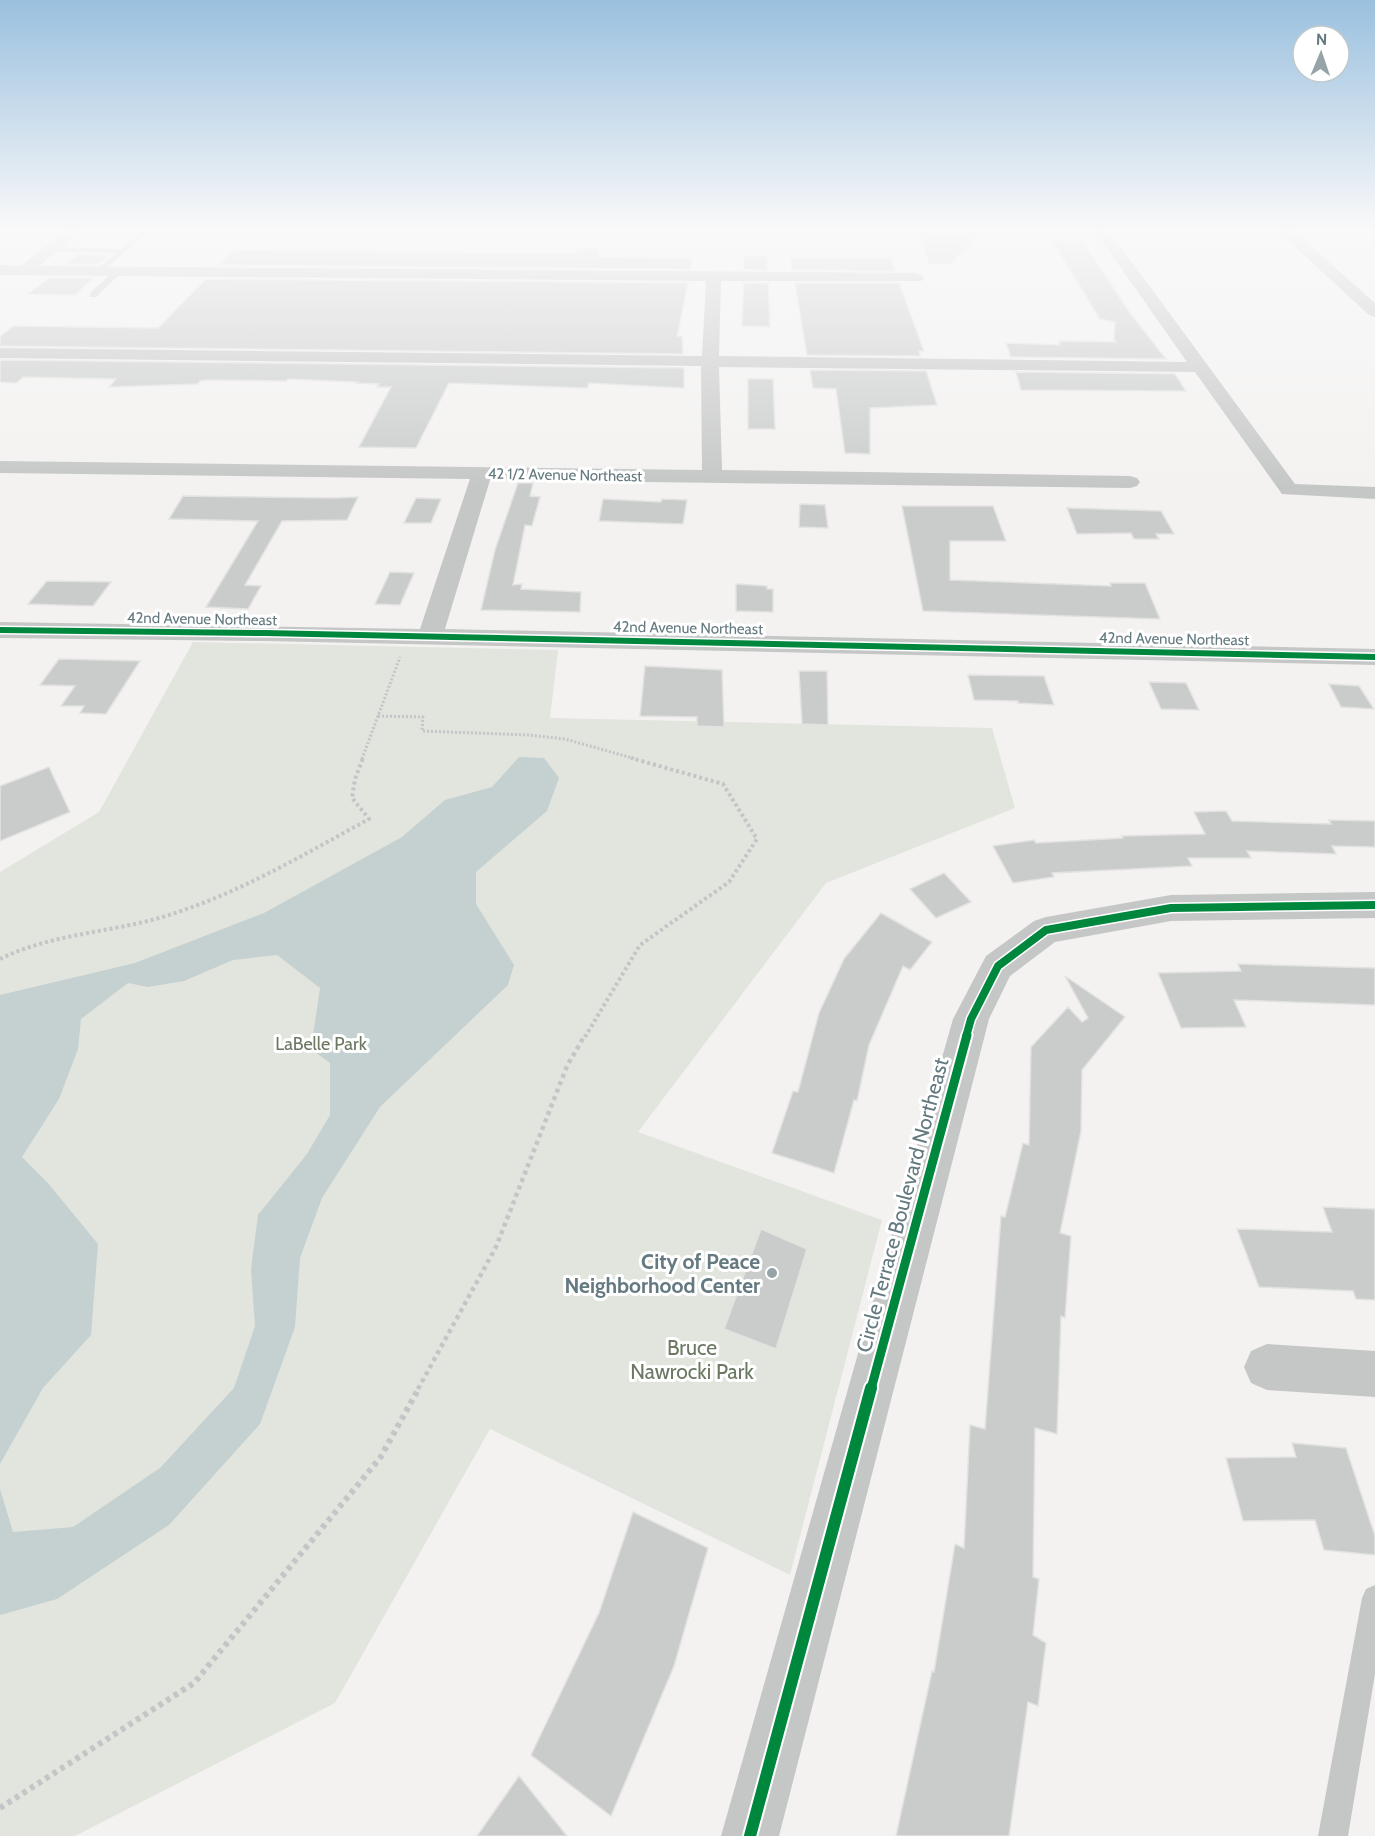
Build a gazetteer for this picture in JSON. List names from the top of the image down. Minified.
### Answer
{"streets":{"street":["42 1/2 Avenue Northeast","42nd Avenue Northeast","Circle Terrace Boulevard Northeast"]},"parks":["LaBelle Park","Bruce Nawrocki Park"],"places":["City of Peace Neighborhood Center"],"north":"top"}
